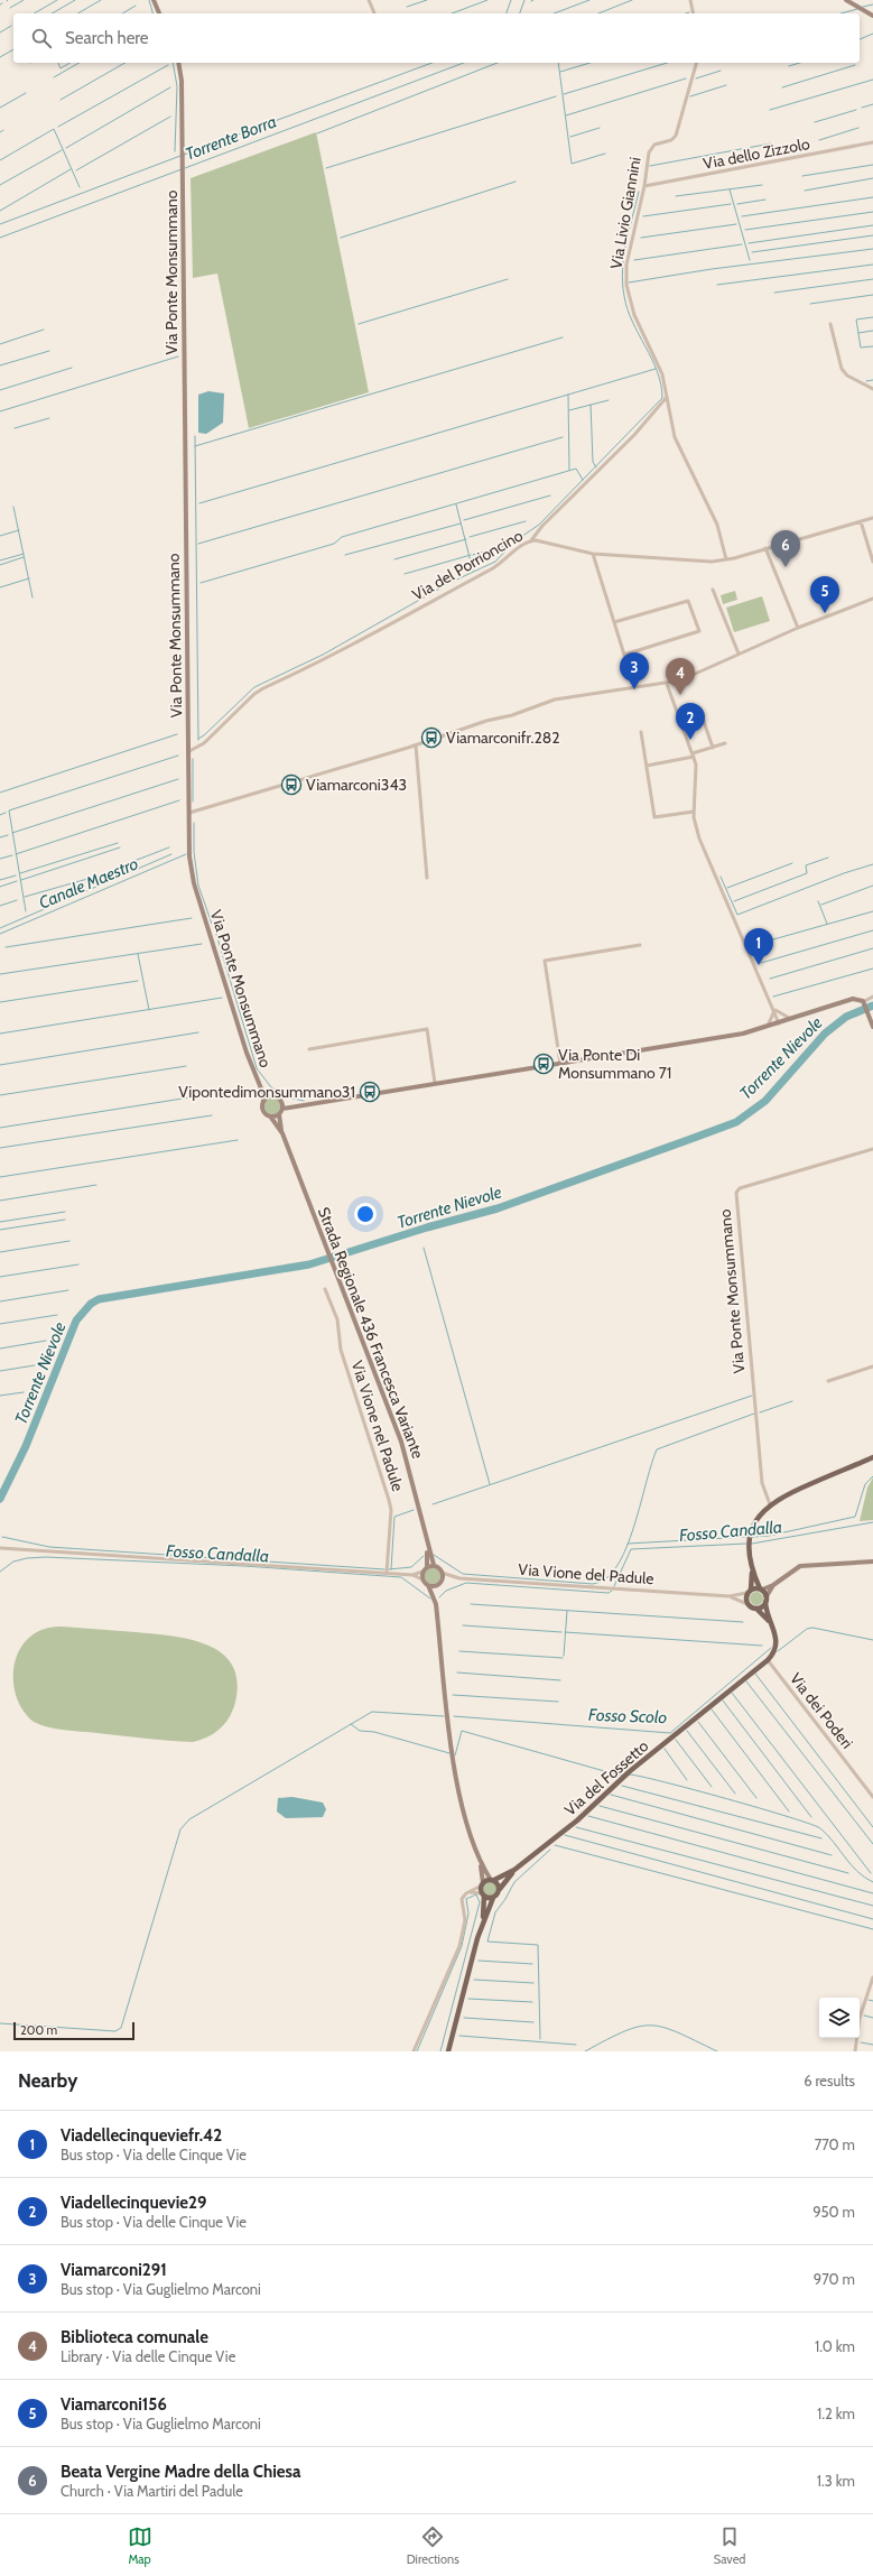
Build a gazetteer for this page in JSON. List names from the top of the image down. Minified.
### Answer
{"streets":{"main road":["Via Ponte Monsummano","Strada Regionale 436 Francesca Variante","Via del Fossetto"],"street":["Via dello Zizzolo","Via Livio Giannini","Via del Porrioncino","Via Vione nel Padule","Via Vione del Padule","Via dei Poderi"]},"crossings":[["Via dello Zizzolo","Via Livio Giannini"],["Via Livio Giannini","Via del Porrioncino"],["Via Ponte Monsummano","Via del Porrioncino"],["Via dei Poderi","Via del Fossetto"]],"water":["Torrente Borra","Canale Maestro","Torrente Nievole","Fosso Candalla","Fosso Scolo"],"places":{"bus stop":["Viamarconifr.282","Viamarconi343","Via Ponte Di Monsummano 71","Vipontedimonsummano31"]},"scale_bar":"200 m","page":{"search":"Search here","pins":["6","5","3","4","2","1"],"scale":"200 m","heading":["Nearby","6 results"],"list":[{"mark":"1","name":"Viadellecinqueviefr.42","note":"Bus stop · Via delle Cinque Vie","value":"770 m"},{"mark":"2","name":"Viadellecinquevie29","note":"Bus stop · Via delle Cinque Vie","value":"950 m"},{"mark":"3","name":"Viamarconi291","note":"Bus stop · Via Guglielmo Marconi","value":"970 m"},{"mark":"4","name":"Biblioteca comunale","note":"Library · Via delle Cinque Vie","value":"1.0 km"},{"mark":"5","name":"Viamarconi156","note":"Bus stop · Via Guglielmo Marconi","value":"1.2 km"},{"mark":"6","name":"Beata Vergine Madre della Chiesa","note":"Church · Via Martiri del Padule","value":"1.3 km"}],"nav":["Map","Directions","Saved"]}}
